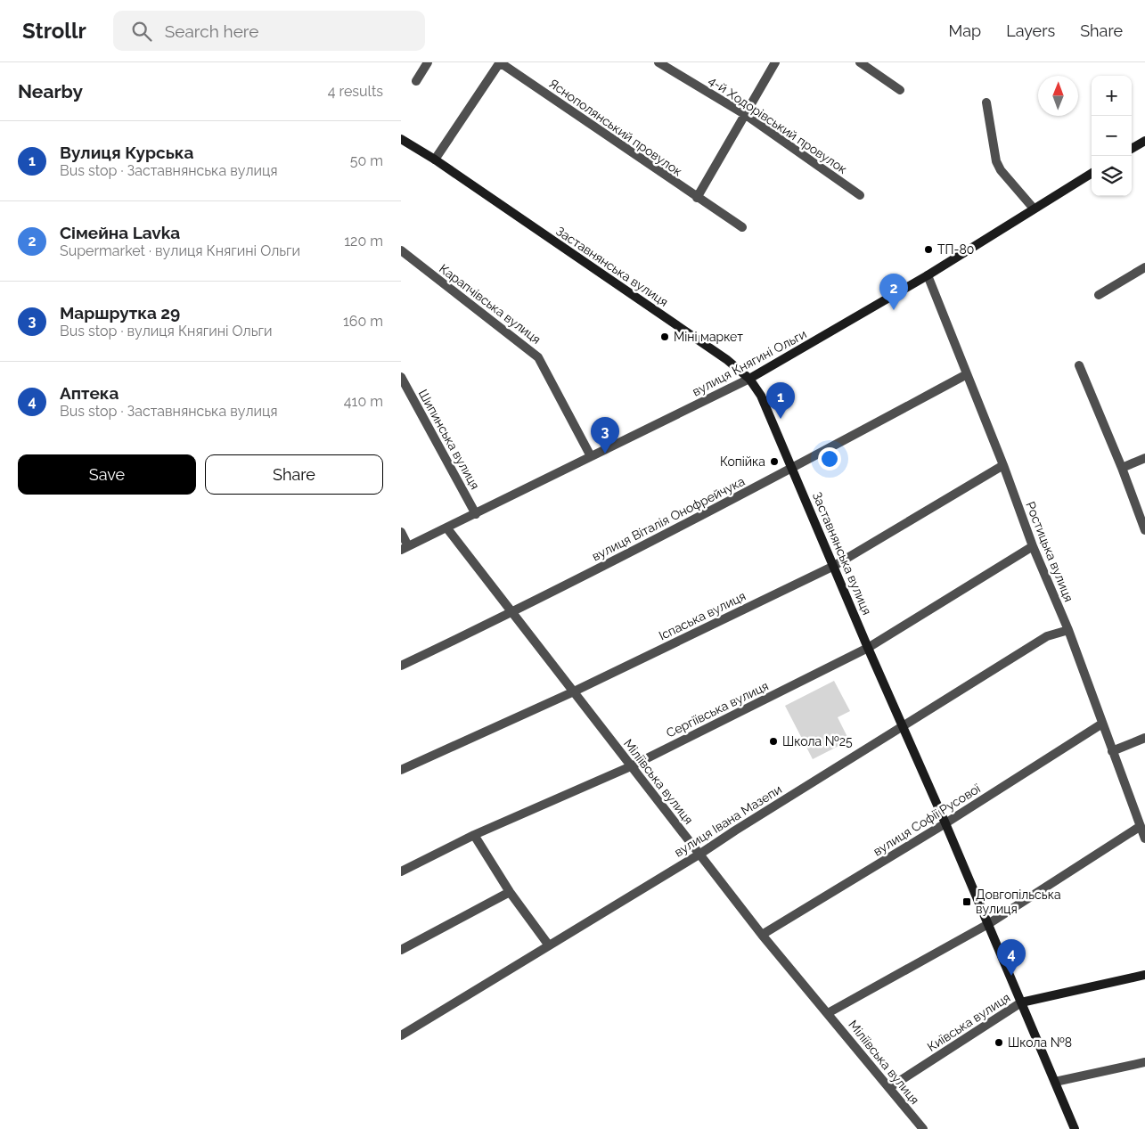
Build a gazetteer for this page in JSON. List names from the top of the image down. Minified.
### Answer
{"streets":{"street":["4-й Ходорівський провулок","Яснополянський провулок","Заставнянська вулиця","Карапчівська вулиця","вулиця Княгині Ольги","Шипинська вулиця","вулиця Віталія Онофрейчука","Ростицька вулиця","Іспаська вулиця","Сергіївська вулиця","Міліївська вулиця","вулиця Софії Русової","вулиця Івана Мазепи","Київська вулиця"]},"crossings":[["Заставнянська вулиця","вулиця Княгині Ольги"],["Заставнянська вулиця","вулиця Віталія Онофрейчука"],["Заставнянська вулиця","Іспаська вулиця"],["Заставнянська вулиця","Сергіївська вулиця"],["Заставнянська вулиця","вулиця Софії Русової"],["Заставнянська вулиця","вулиця Івана Мазепи"],["Заставнянська вулиця","Київська вулиця"],["Карапчівська вулиця","вулиця Княгині Ольги"],["вулиця Княгині Ольги","Шипинська вулиця"],["вулиця Княгині Ольги","Ростицька вулиця"],["вулиця Княгині Ольги","Міліївська вулиця"],["вулиця Віталія Онофрейчука","Ростицька вулиця"],["вулиця Віталія Онофрейчука","Міліївська вулиця"],["Ростицька вулиця","Іспаська вулиця"],["Ростицька вулиця","Сергіївська вулиця"],["Ростицька вулиця","вулиця Софії Русової"],["Ростицька вулиця","вулиця Івана Мазепи"],["Іспаська вулиця","Міліївська вулиця"],["Сергіївська вулиця","Міліївська вулиця"],["Міліївська вулиця","вулиця Софії Русової"],["Міліївська вулиця","вулиця Івана Мазепи"],["Міліївська вулиця","Київська вулиця"]],"places":{"other":["ТП-80","Міні маркет","Копійка","Школа №25","Школа №8"],"transit":["Довгопільська вулиця"]},"north":"top","page":{"header":"Strollr","search":"Search here","nav":["Map","Layers","Share"],"heading":["Nearby","4 results"],"map_buttons":["+","−"],"list":[{"mark":"1","name":"Вулиця Курська","note":"Bus stop · Заставнянська вулиця","value":"50 m"},{"mark":"2","name":"Сімейна Lavka","note":"Supermarket · вулиця Княгині Ольги","value":"120 m"},{"mark":"3","name":"Маршрутка 29","note":"Bus stop · вулиця Княгині Ольги","value":"160 m"},{"mark":"4","name":"Аптека","note":"Bus stop · Заставнянська вулиця","value":"410 m"}],"pins":["2","1","3","4"],"buttons":["Save","Share"]}}
